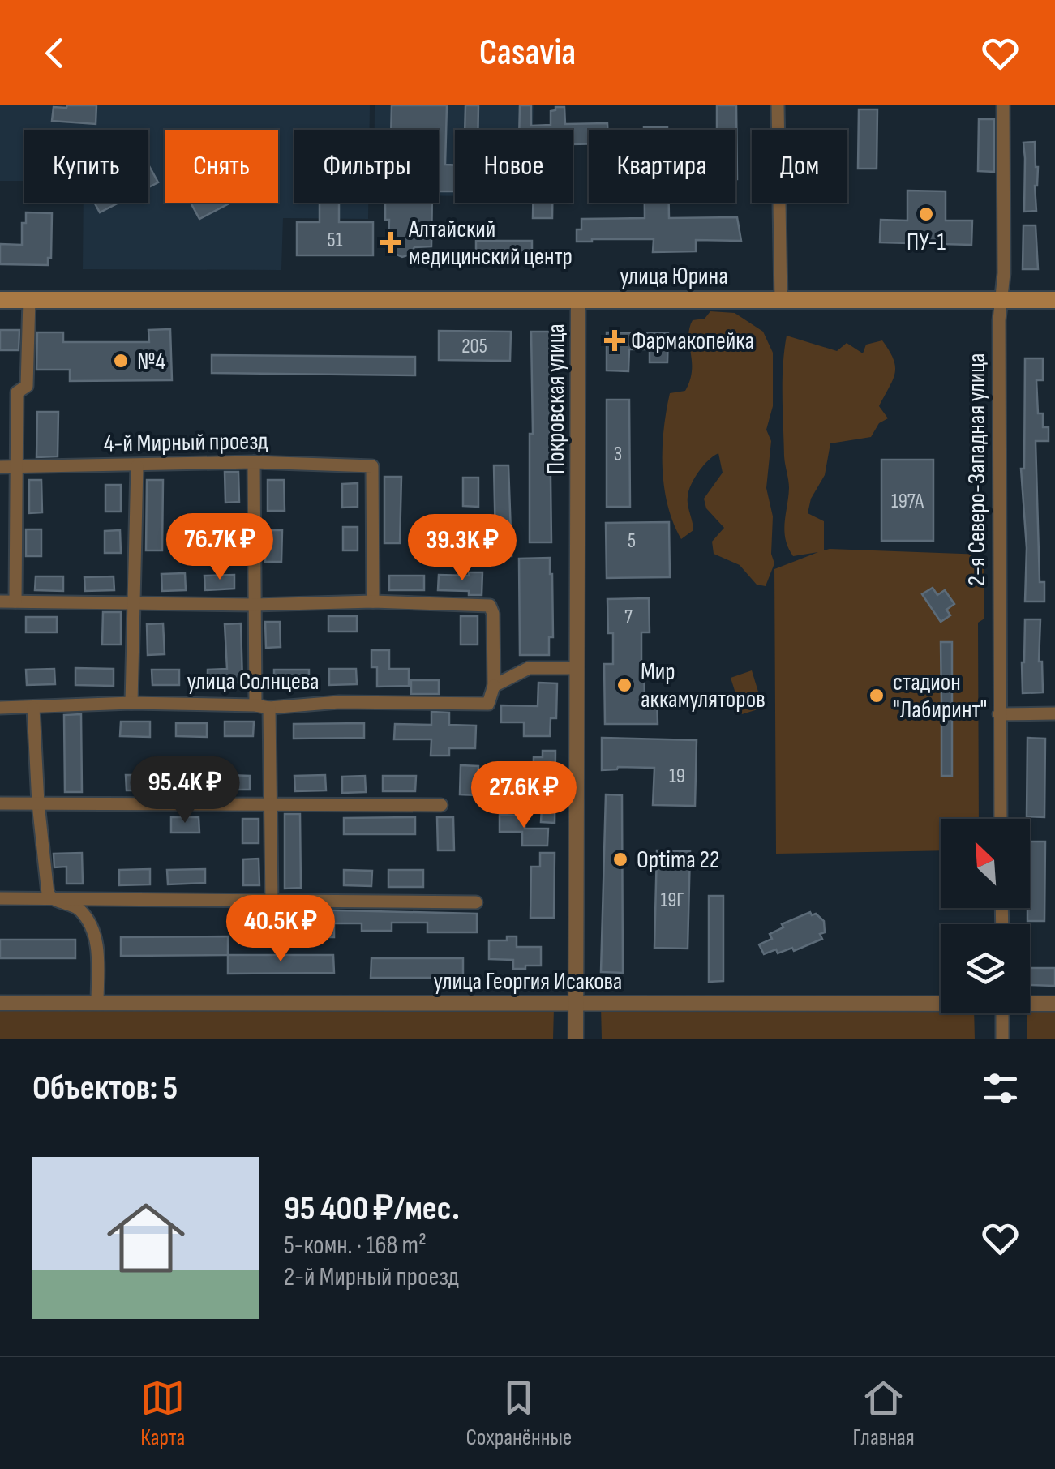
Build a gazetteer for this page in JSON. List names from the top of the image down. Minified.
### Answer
{"streets":{"main road":["улица Юрина"],"street":["Покровская улица","4-й Мирный проезд","2-я Северо-Западная улица","улица Солнцева","улица Георгия Исакова"]},"crossings":[["улица Юрина","Покровская улица"],["улица Юрина","2-я Северо-Западная улица"],["Покровская улица","улица Георгия Исакова"]],"places":{"other":["ПУ-1","№4","Мир аккамуляторов","стадион \"Лабиринт\"","Optima 22"],"health":["Алтайский медицинский центр","Фармакопейка"]},"house_numbers":["51","205","3","197А","5","7","19","19Г"],"north":"top left","page":{"header":"Casavia","chip":["Купить","Снять","Фильтры","Новое","Квартира","Дом"],"price":["76.7K ₽","39.3K ₽","95.4K ₽","27.6K ₽","40.5K ₽"],"heading":"Объектов: 5","list":[{"name":"95 400 ₽/мес.","note":"5-комн. · 168 m² · 2-й Мирный проезд"}],"tabs":["Карта","Сохранённые","Главная"]}}
